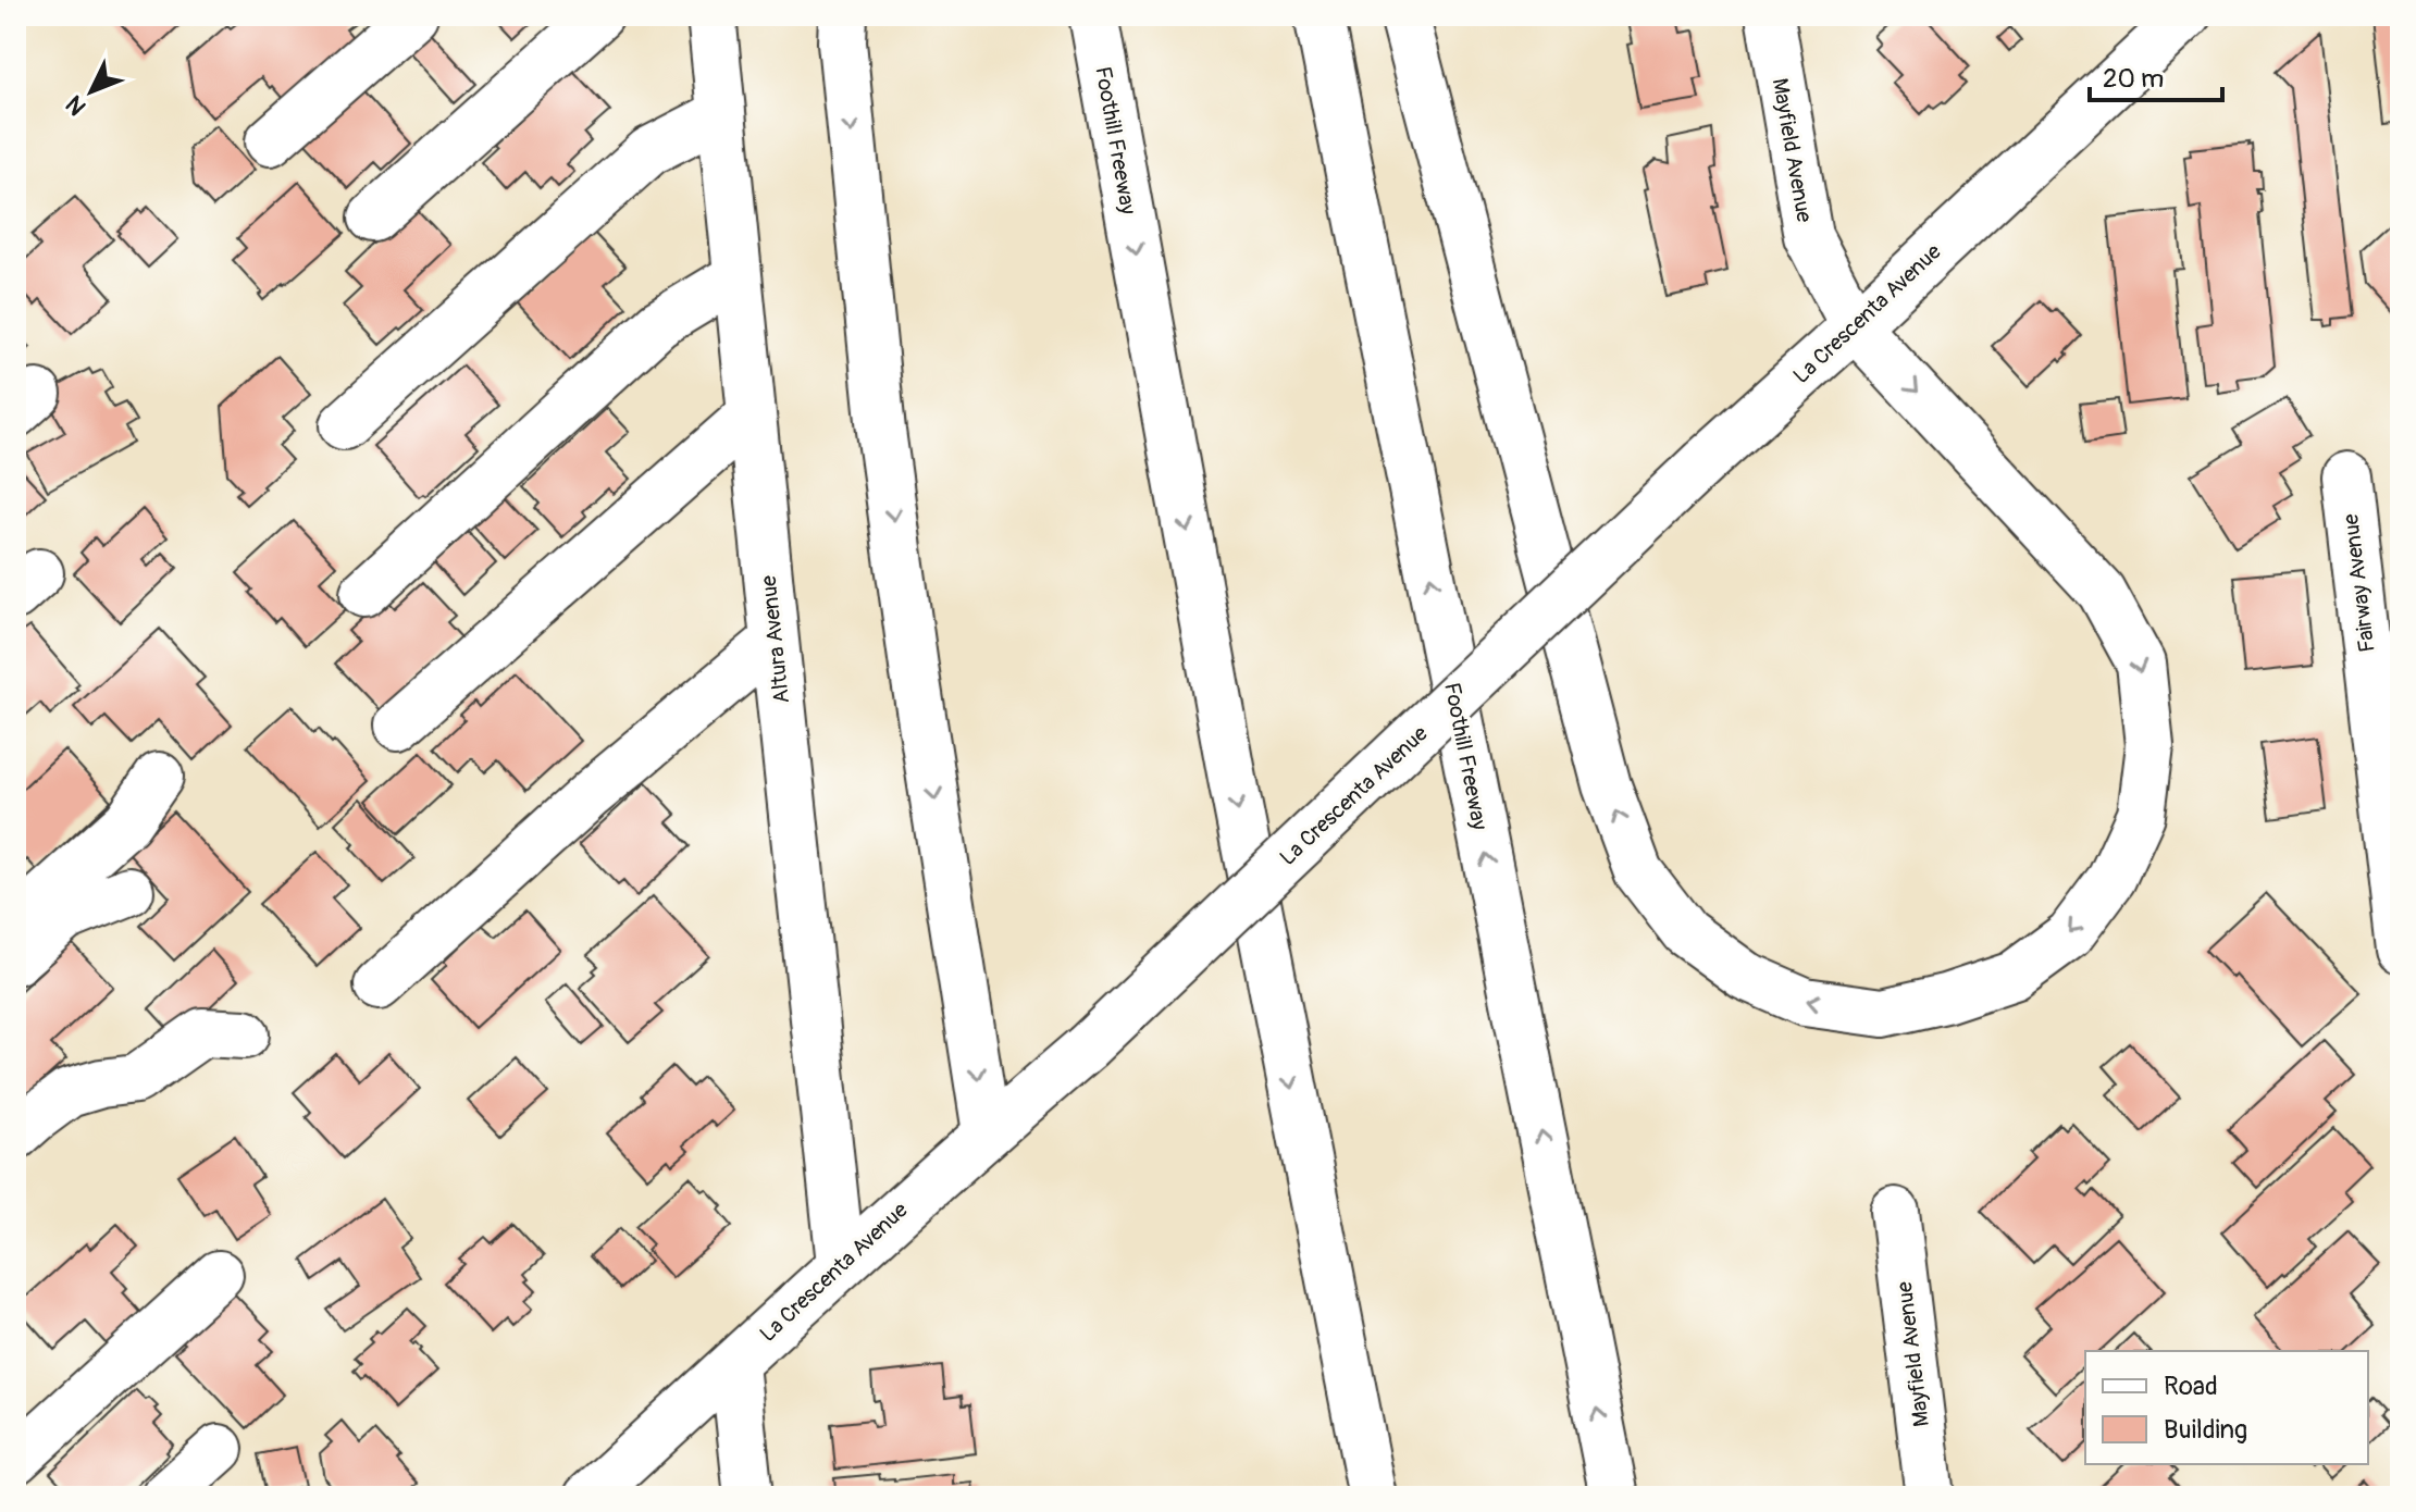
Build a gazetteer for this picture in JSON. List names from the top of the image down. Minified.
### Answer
{"streets":{"main road":["Foothill Freeway","Mayfield Avenue","La Crescenta Avenue","Fairway Avenue","Altura Avenue"]},"crossings":[["Mayfield Avenue","La Crescenta Avenue"],["La Crescenta Avenue","Altura Avenue"]],"legend":["Road","Building"],"scale_bar":"20 m","north":"bottom left"}
